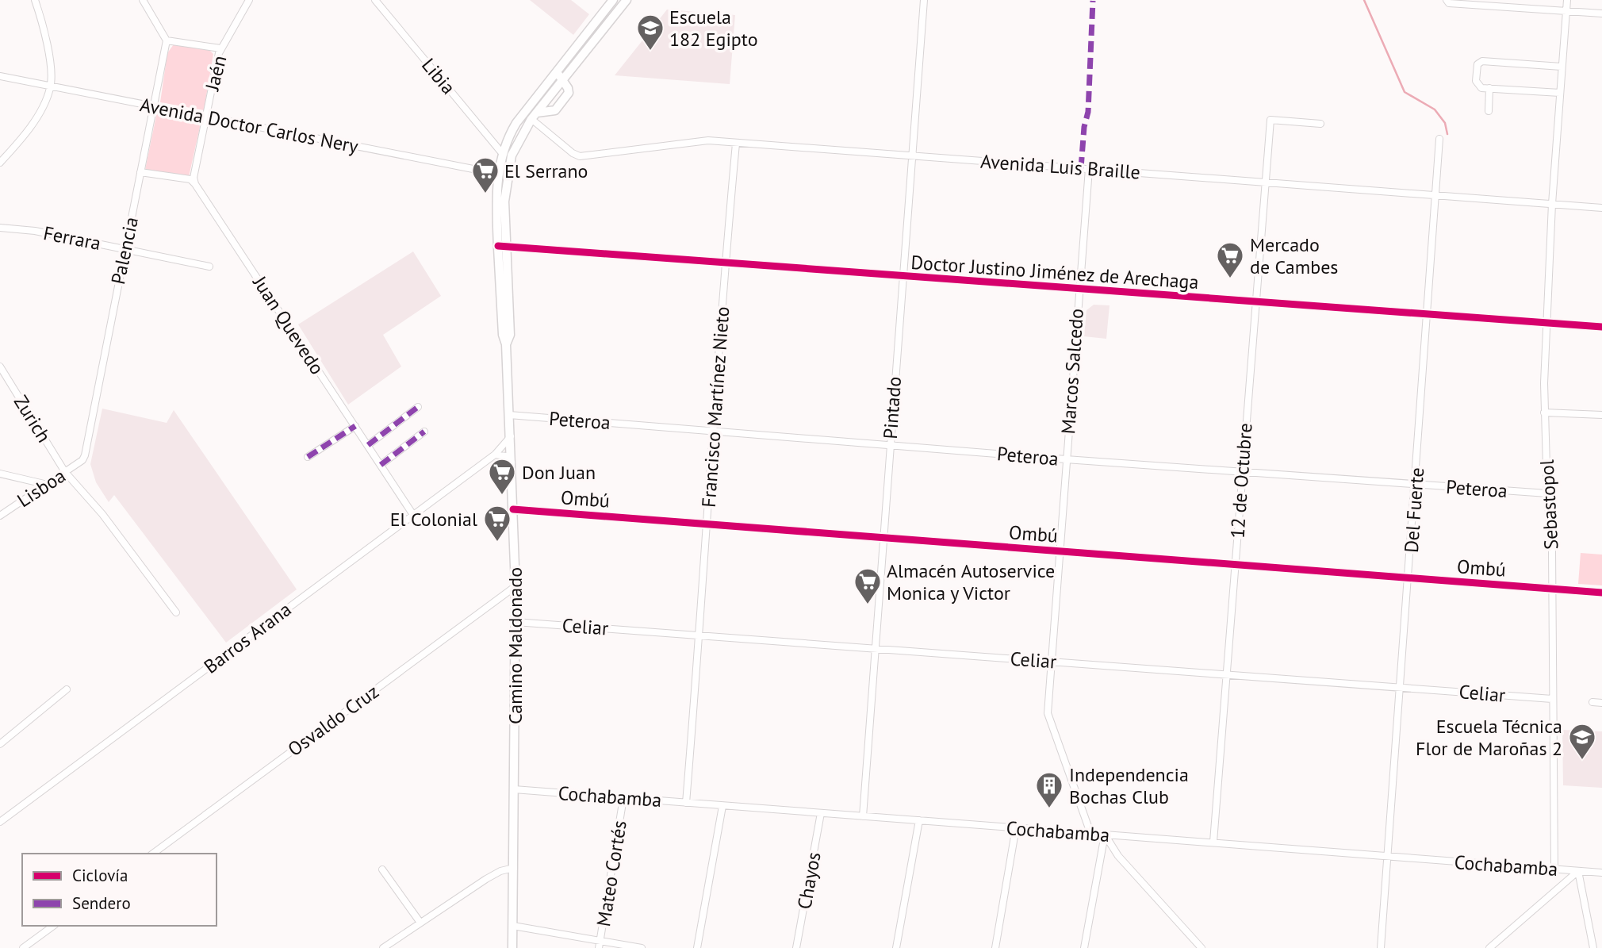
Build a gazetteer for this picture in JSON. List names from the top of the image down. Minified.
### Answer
{"streets":{"main road":["Camino Maldonado"],"street":["Jaén","Libia","Avenida Doctor Carlos Nery","Avenida Luis Braille","Ferrara","Palencia","Doctor Justino Jiménez de Arechaga","Juan Quevedo","Marcos Salcedo","Francisco Martínez Nieto","Pintado","Zurich","Peteroa","12 de Octubre","Lisboa","Ombú","Sebastopol","Del Fuerte","Celiar","Barros Arana","Osvaldo Cruz","Cochabamba","Mateo Cortés","Chayos"]},"crossings":[["Jaén","Avenida Doctor Carlos Nery"],["Jaén","Juan Quevedo"],["Libia","Camino Maldonado"],["Avenida Doctor Carlos Nery","Palencia"],["Avenida Doctor Carlos Nery","Camino Maldonado"],["Avenida Luis Braille","Marcos Salcedo"],["Avenida Luis Braille","Francisco Martínez Nieto"],["Avenida Luis Braille","Pintado"],["Avenida Luis Braille","12 de Octubre"],["Avenida Luis Braille","Sebastopol"],["Avenida Luis Braille","Del Fuerte"],["Avenida Luis Braille","Camino Maldonado"],["Ferrara","Palencia"],["Palencia","Lisboa"],["Doctor Justino Jiménez de Arechaga","Marcos Salcedo"],["Doctor Justino Jiménez de Arechaga","Francisco Martínez Nieto"],["Doctor Justino Jiménez de Arechaga","Pintado"],["Doctor Justino Jiménez de Arechaga","12 de Octubre"],["Doctor Justino Jiménez de Arechaga","Sebastopol"],["Doctor Justino Jiménez de Arechaga","Del Fuerte"],["Doctor Justino Jiménez de Arechaga","Camino Maldonado"],["Juan Quevedo","Barros Arana"],["Marcos Salcedo","Peteroa"],["Marcos Salcedo","Ombú"],["Marcos Salcedo","Celiar"],["Marcos Salcedo","Cochabamba"],["Francisco Martínez Nieto","Peteroa"],["Francisco Martínez Nieto","Ombú"],["Francisco Martínez Nieto","Celiar"],["Francisco Martínez Nieto","Cochabamba"],["Pintado","Peteroa"],["Pintado","Ombú"],["Pintado","Celiar"],["Pintado","Cochabamba"],["Zurich","Lisboa"],["Peteroa","12 de Octubre"],["Peteroa","Sebastopol"],["Peteroa","Del Fuerte"],["Peteroa","Camino Maldonado"],["12 de Octubre","Ombú"],["12 de Octubre","Celiar"],["12 de Octubre","Cochabamba"],["Ombú","Sebastopol"],["Ombú","Del Fuerte"],["Ombú","Camino Maldonado"],["Sebastopol","Celiar"],["Sebastopol","Cochabamba"],["Del Fuerte","Celiar"],["Del Fuerte","Cochabamba"],["Celiar","Camino Maldonado"],["Barros Arana","Camino Maldonado"],["Camino Maldonado","Osvaldo Cruz"],["Camino Maldonado","Cochabamba"],["Cochabamba","Mateo Cortés"],["Cochabamba","Chayos"]],"places":{"school or university":["Escuela 182 Egipto","Escuela Técnica Flor de Maroñas 2"],"supermarket":["El Serrano","Mercado de Cambes","Don Juan","El Colonial","Almacén Autoservice Monica y Victor"],"building":["Independencia Bochas Club"]},"legend":["Ciclovía","Sendero"]}
